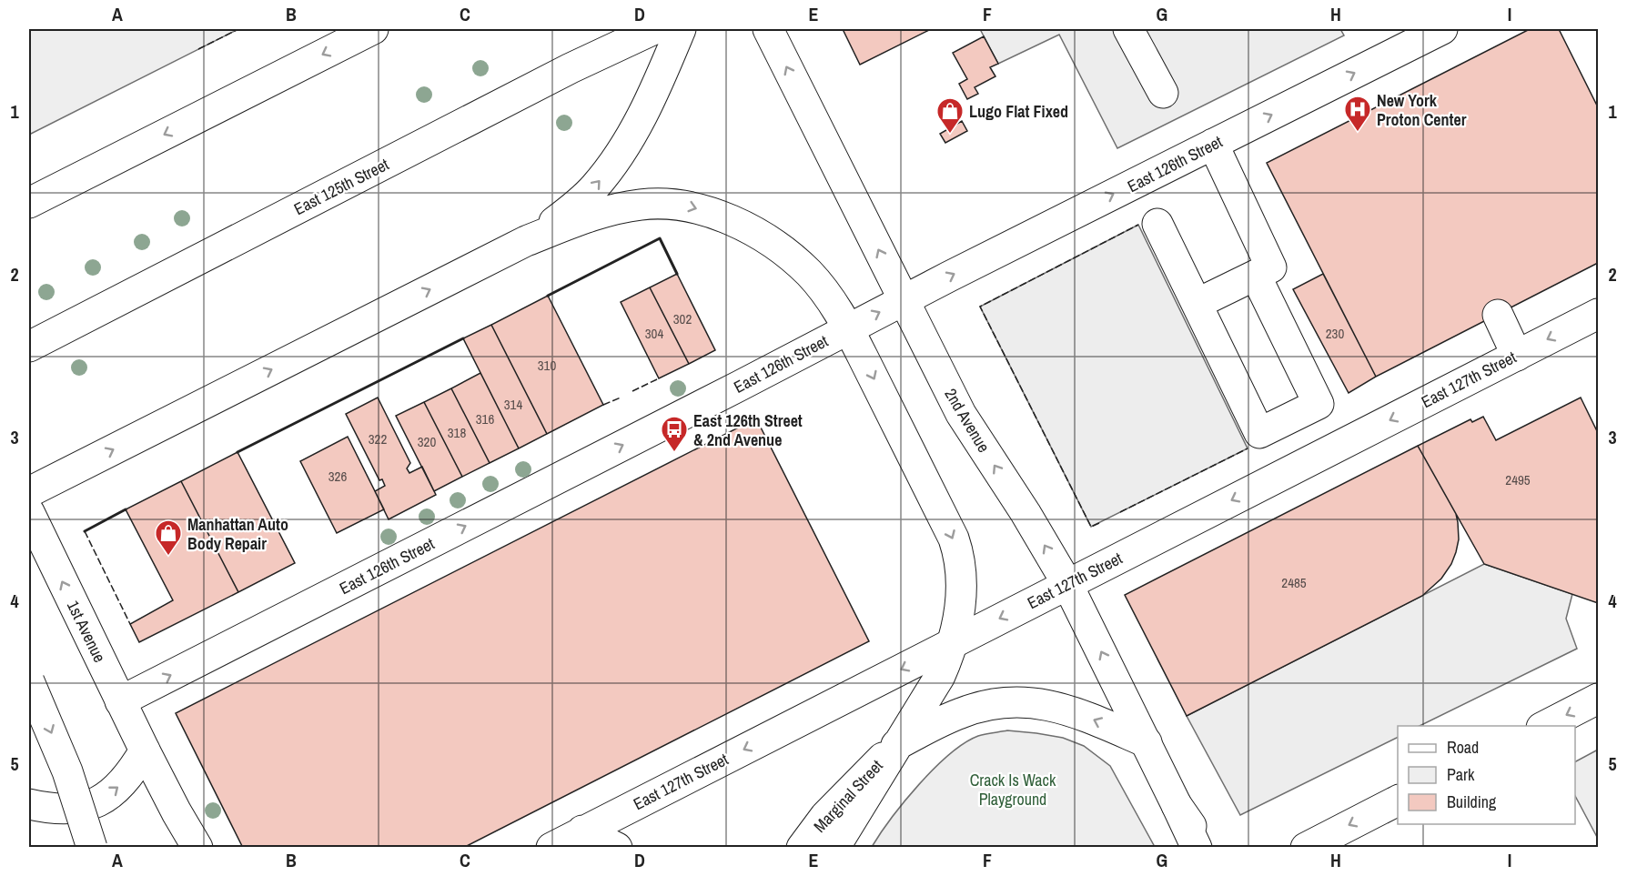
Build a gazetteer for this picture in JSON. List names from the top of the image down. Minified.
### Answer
{"streets":{"main road":["East 126th Street","East 125th Street","East 127th Street","2nd Avenue","1st Avenue","Marginal Street"]},"crossings":[["East 126th Street","2nd Avenue"],["East 126th Street","1st Avenue"],["East 127th Street","2nd Avenue"]],"one_way":["East 127th Street","1st Avenue"],"parks":["Crack Is Wack Playground"],"places":{"hospital":["New York Proton Center"],"shop":["Lugo Flat Fixed","Manhattan Auto Body Repair"],"bus stop":["East 126th Street & 2nd Avenue"]},"house_numbers":["302","304","230","310","314","316","318","322","320","326","2495","2485"],"legend":["Road","Park","Building"],"grid":{"columns":["A","B","C","D","E","F","G","H","I"],"rows":["1","2","3","4","5"]}}
